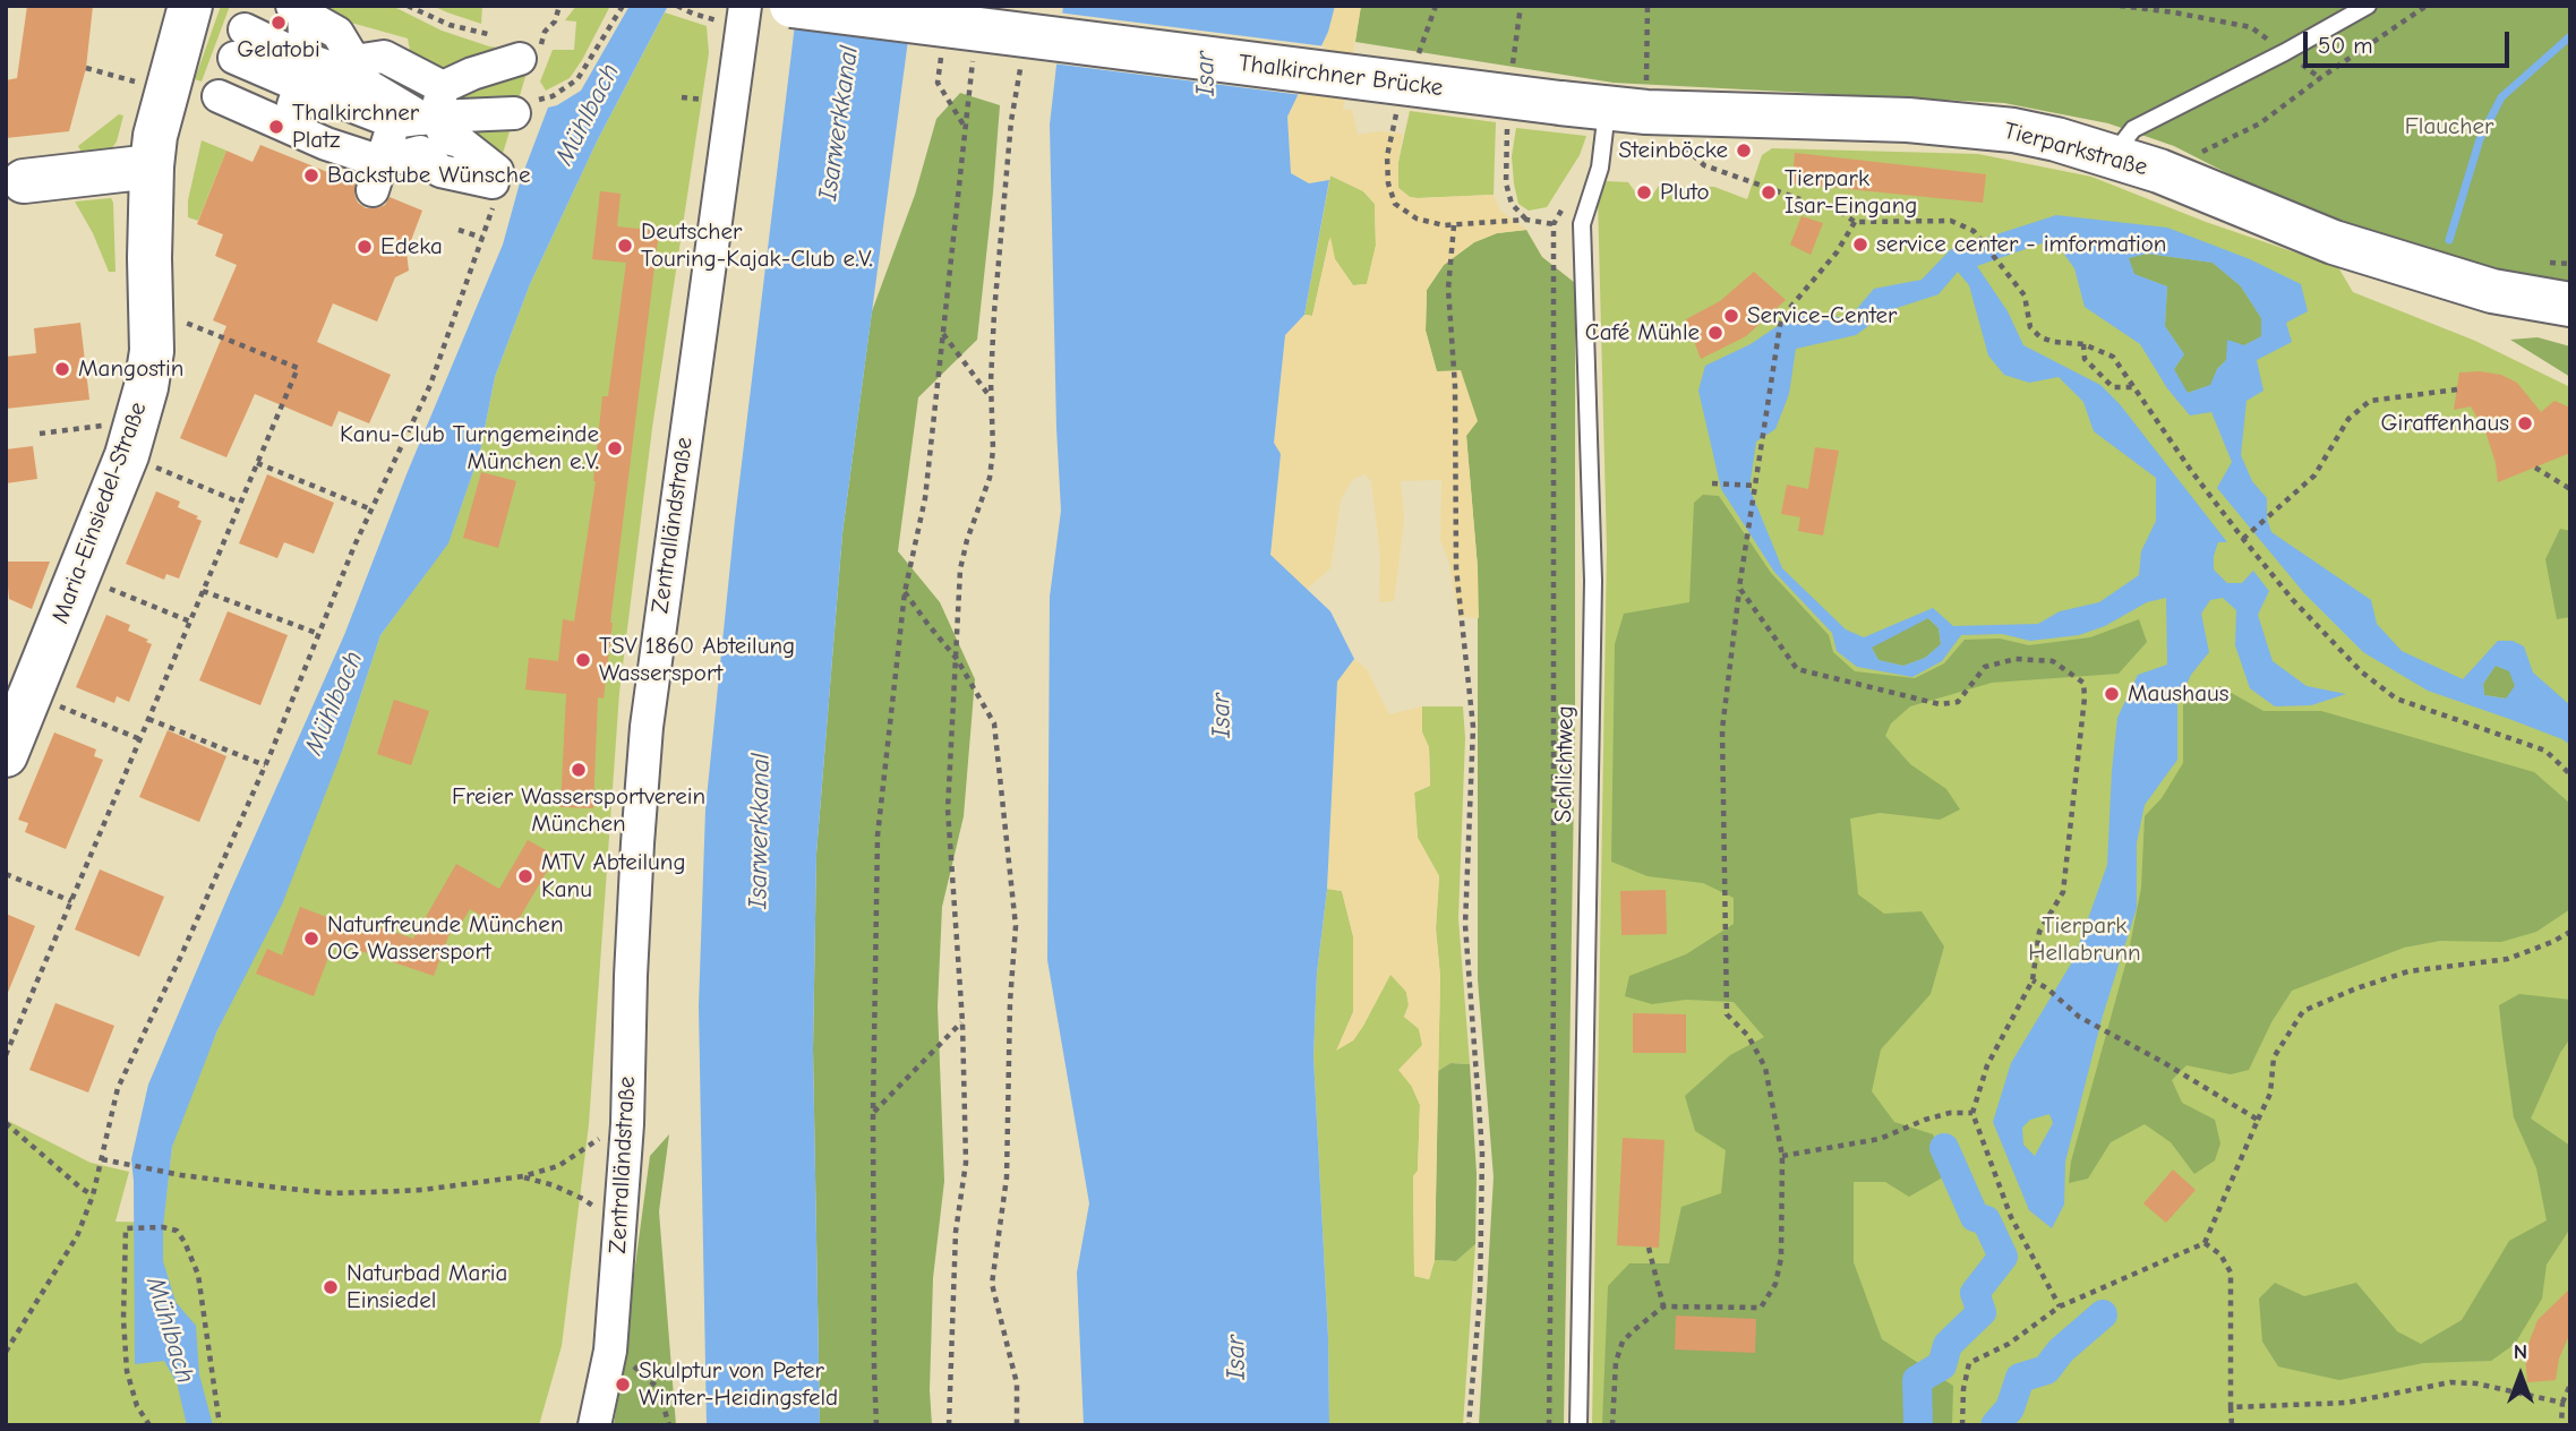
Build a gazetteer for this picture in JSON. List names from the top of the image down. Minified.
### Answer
{"streets":{"street":["Thalkirchner Brücke","Tierparkstraße","Maria-Einsiedel-Straße","Zentralländstraße"],"lane":["Schlichtweg"]},"crossings":[["Thalkirchner Brücke","Tierparkstraße"],["Tierparkstraße","Schlichtweg"]],"water":["Isar","Mühlbach","Isarwerkkanal"],"parks":["Flaucher","Tierpark Hellabrunn"],"places":["Gelatobi","Thalkirchner Platz","Steinböcke","Backstube Wünsche","Pluto","Tierpark Isar-Eingang","service center - imformation","Deutscher Touring-Kajak-Club e.V.","Edeka","Service-Center","Café Mühle","Mangostin","Giraffenhaus","Kanu-Club Turngemeinde München e.V.","TSV 1860 Abteilung Wassersport","Maushaus","Freier Wassersportverein München","MTV Abteilung Kanu","Naturfreunde München OG Wassersport","Naturbad Maria Einsiedel","Skulptur von Peter Winter-Heidingsfeld"],"scale_bar":"50 m","north":"top"}
